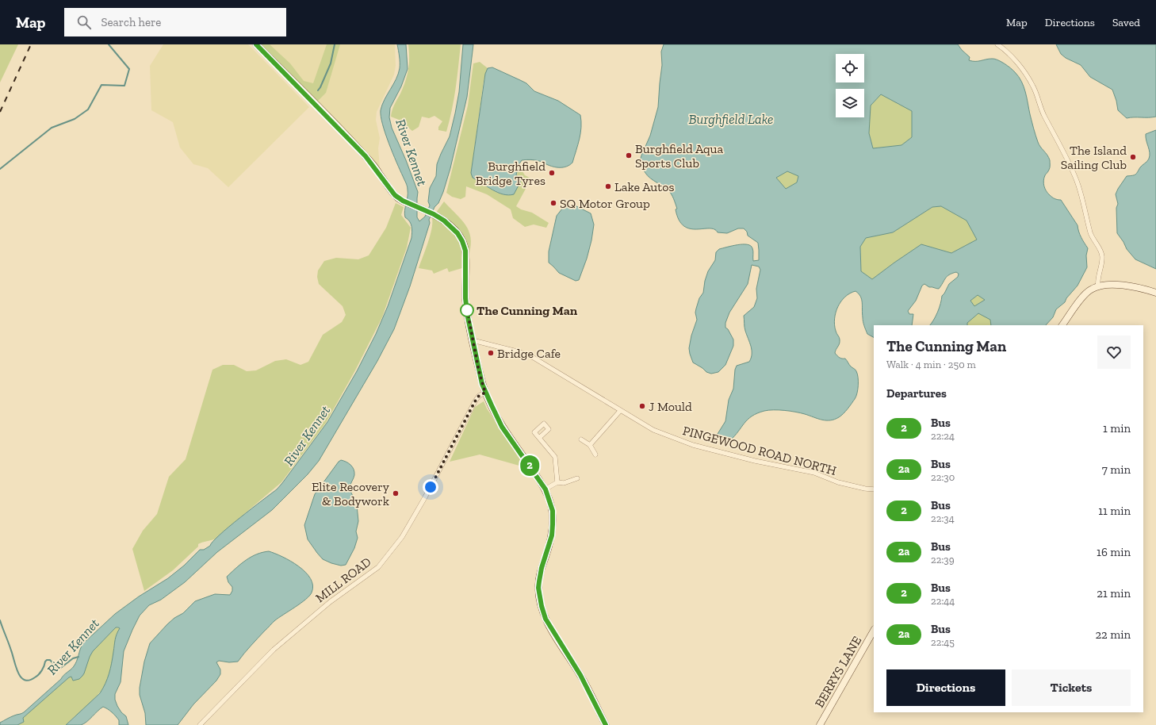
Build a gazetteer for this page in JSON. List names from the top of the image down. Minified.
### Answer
{"streets":{"street":["PINGEWOOD ROAD NORTH","MILL ROAD","BERRYS LANE"]},"water":["Burghfield Lake","River Kennet"],"places":["Burghfield Aqua Sports Club","The Island Sailing Club","Burghfield Bridge Tyres","Lake Autos","SQ Motor Group","The Cunning Man","Bridge Cafe","J Mould","Elite Recovery & Bodywork"],"lines":["bus line 2"],"page":{"header":"Map","search":"Search here","nav":["Map","Directions","Saved"],"on_map":"2","heading":[["The Cunning Man","Walk · 4 min · 250 m"],"Departures"],"list":[{"mark":"2","name":"Bus","note":"22:24","value":"1 min"},{"mark":"2a","name":"Bus","note":"22:30","value":"7 min"},{"mark":"2","name":"Bus","note":"22:34","value":"11 min"},{"mark":"2a","name":"Bus","note":"22:39","value":"16 min"},{"mark":"2","name":"Bus","note":"22:44","value":"21 min"},{"mark":"2a","name":"Bus","note":"22:45","value":"22 min"}],"buttons":["Directions","Tickets"]}}
